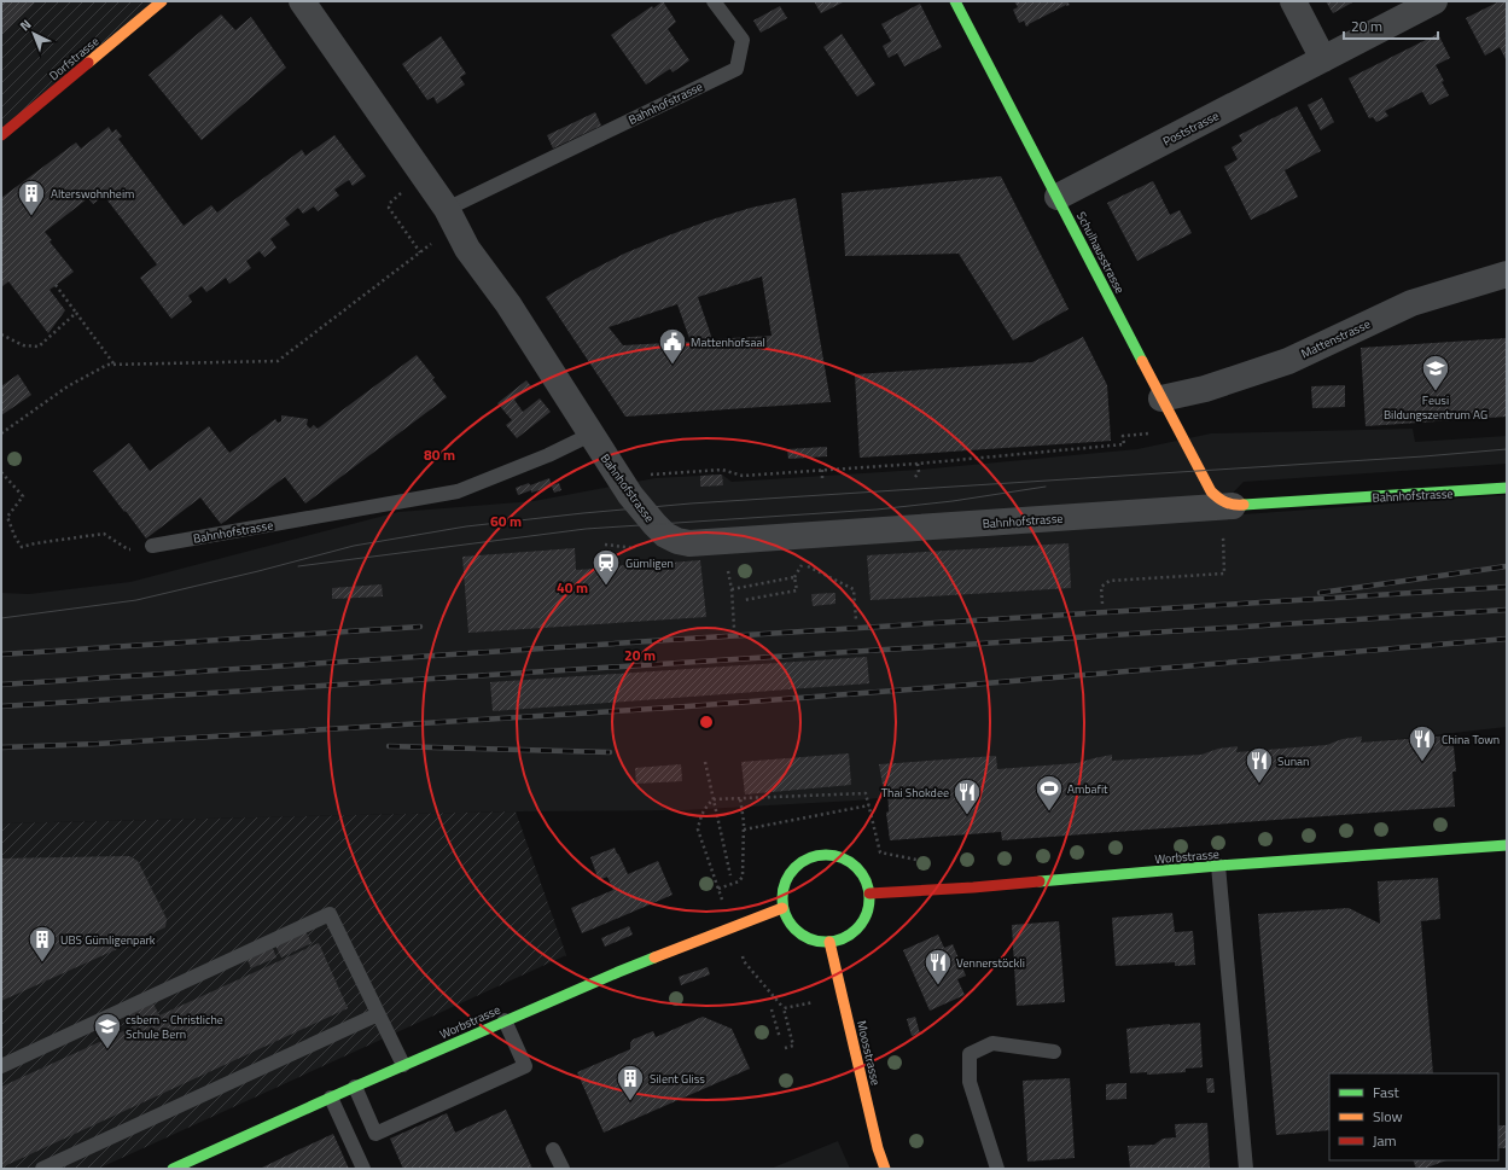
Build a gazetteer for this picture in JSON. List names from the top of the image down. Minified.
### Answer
{"streets":{"main road":["Dorfstrasse","Bahnhofstrasse","Schulhausstrasse","Worbstrasse","Moosstrasse"],"street":["Poststrasse","Mattenstrasse"]},"crossings":[["Bahnhofstrasse","Schulhausstrasse"],["Poststrasse","Schulhausstrasse"],["Schulhausstrasse","Mattenstrasse"],["Worbstrasse","Moosstrasse"]],"places":{"building":["Alterswohnheim","UBS Gümligenpark","Silent Gliss"],"public building":["Mattenhofsaal"],"school or university":["Feusi Bildungszentrum AG","csbern - Christliche Schule Bern"],"station":["Gümligen"],"restaurant":["China Town","Sunan","Thai Shokdee","Vennerstöckli"],"sports":["Ambafit"]},"legend":["Fast","Slow","Jam"],"scale_bar":"20 m","north":"top left","rings":["80 m","60 m","40 m","20 m"]}
